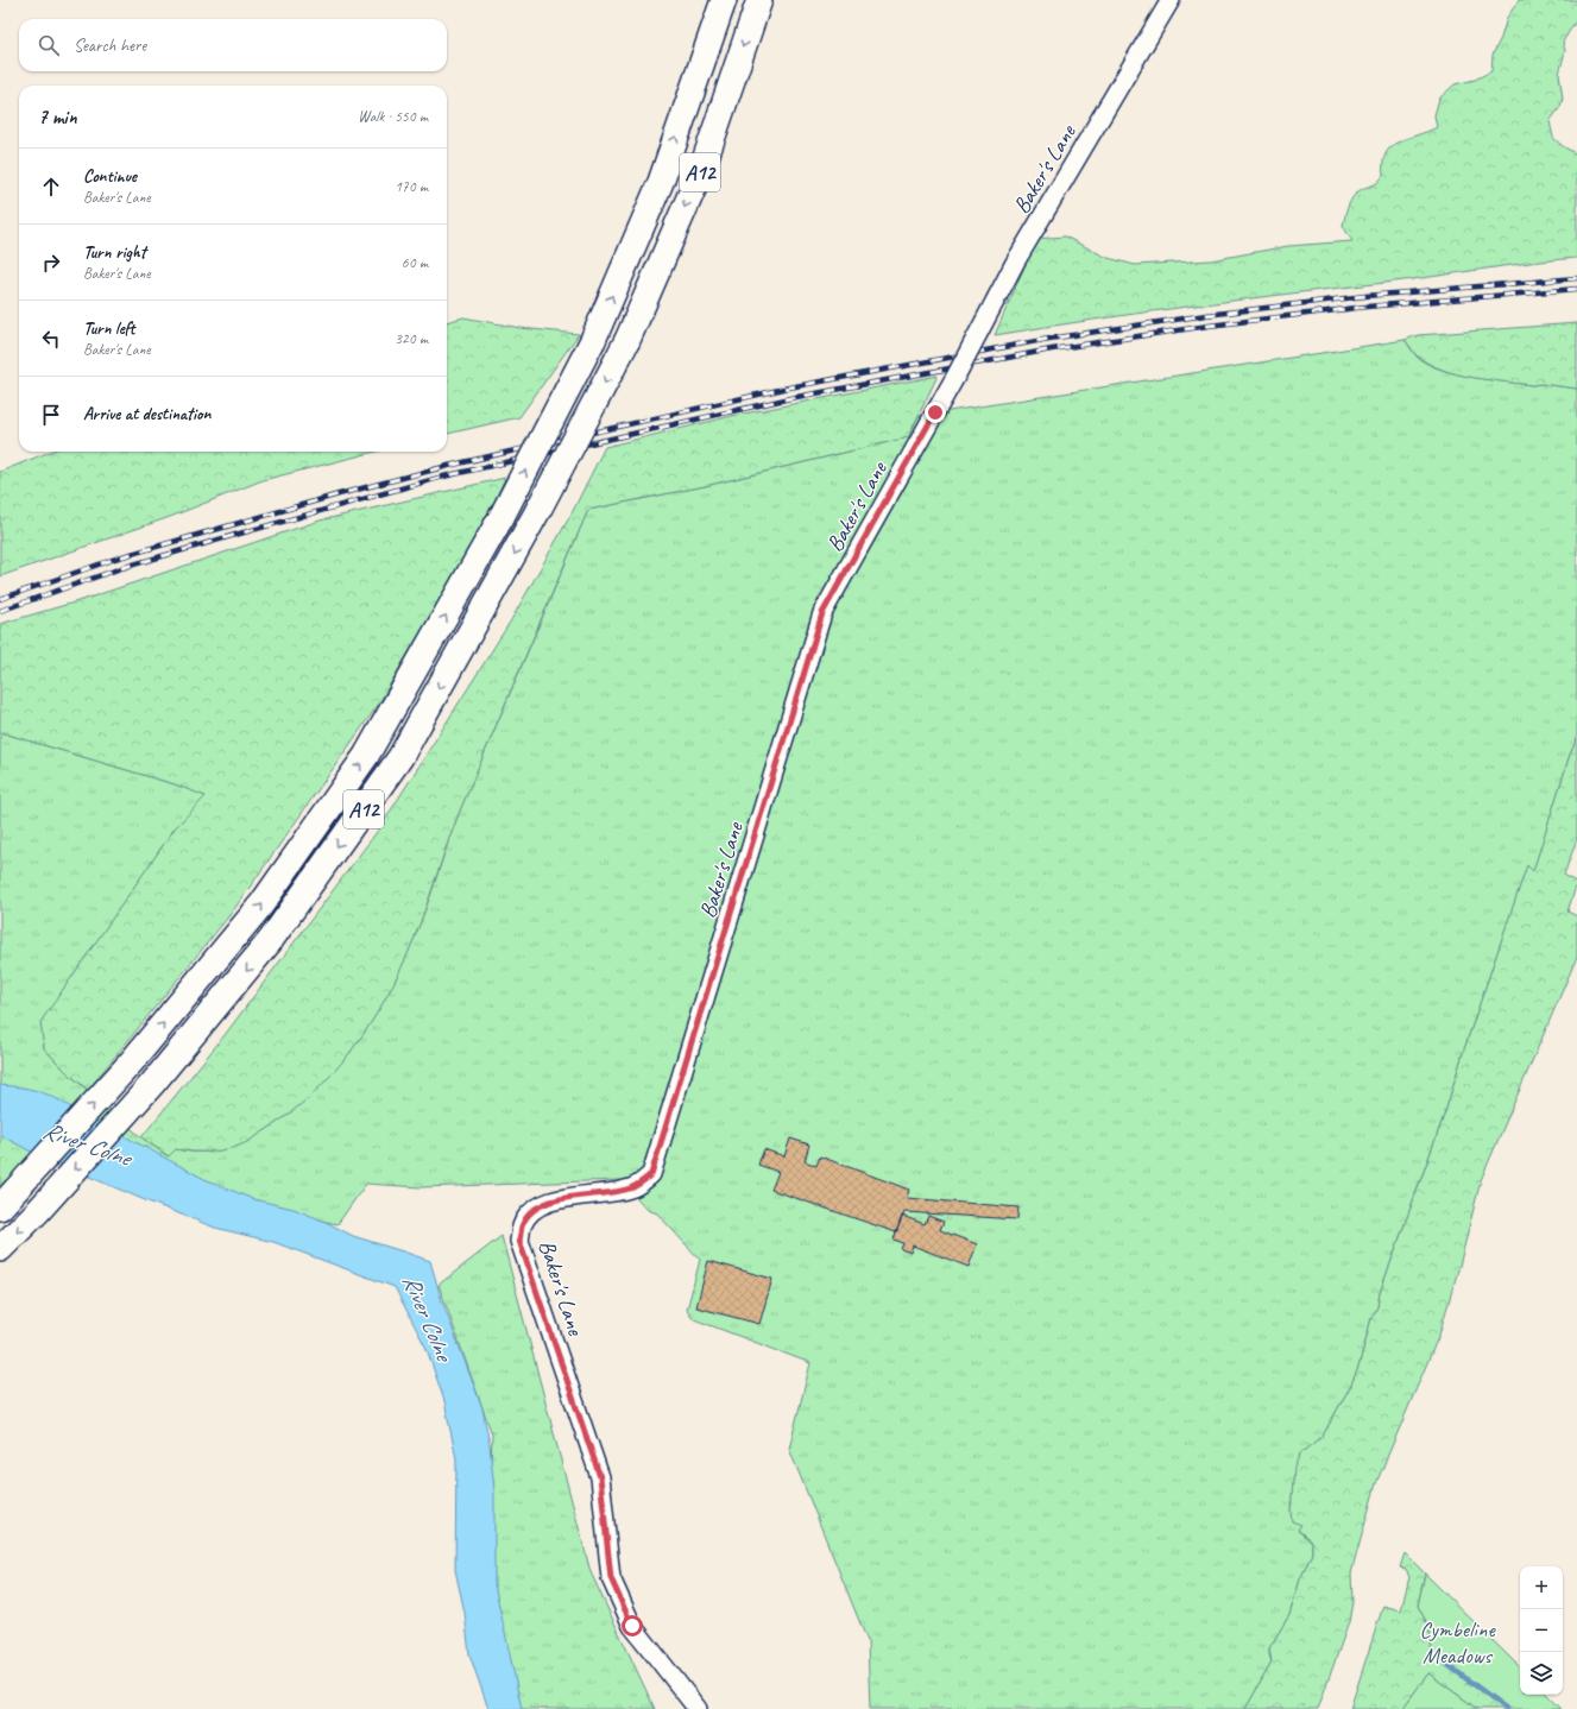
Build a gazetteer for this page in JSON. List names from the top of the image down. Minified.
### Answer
{"streets":{"highway":["A12"],"street":["Baker's Lane"]},"water":["River Colne"],"parks":["Cymbeline Meadows"],"page":{"search":"Search here","heading":["7 min","Walk · 550 m"],"list":[["Continue","Baker's Lane","170 m"],["Turn right","Baker's Lane","60 m"],["Turn left","Baker's Lane","320 m"],"Arrive at destination"],"map_buttons":["+","−"]}}
